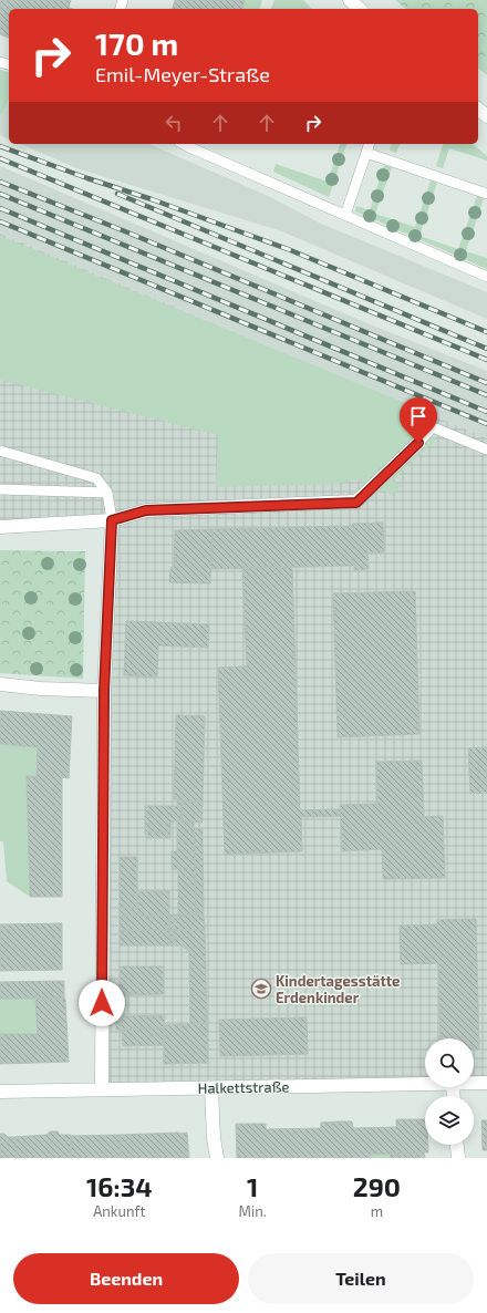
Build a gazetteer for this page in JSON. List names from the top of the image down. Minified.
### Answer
{"streets":{"street":["Halkettstraße"]},"places":{"school or university":["Kindertagesstätte Erdenkinder"]},"page":{"turn":["170 m","Emil-Meyer-Straße"],"eta":["16:34","Ankunft","1","Min.","290","m"],"buttons":["Beenden","Teilen"]}}
